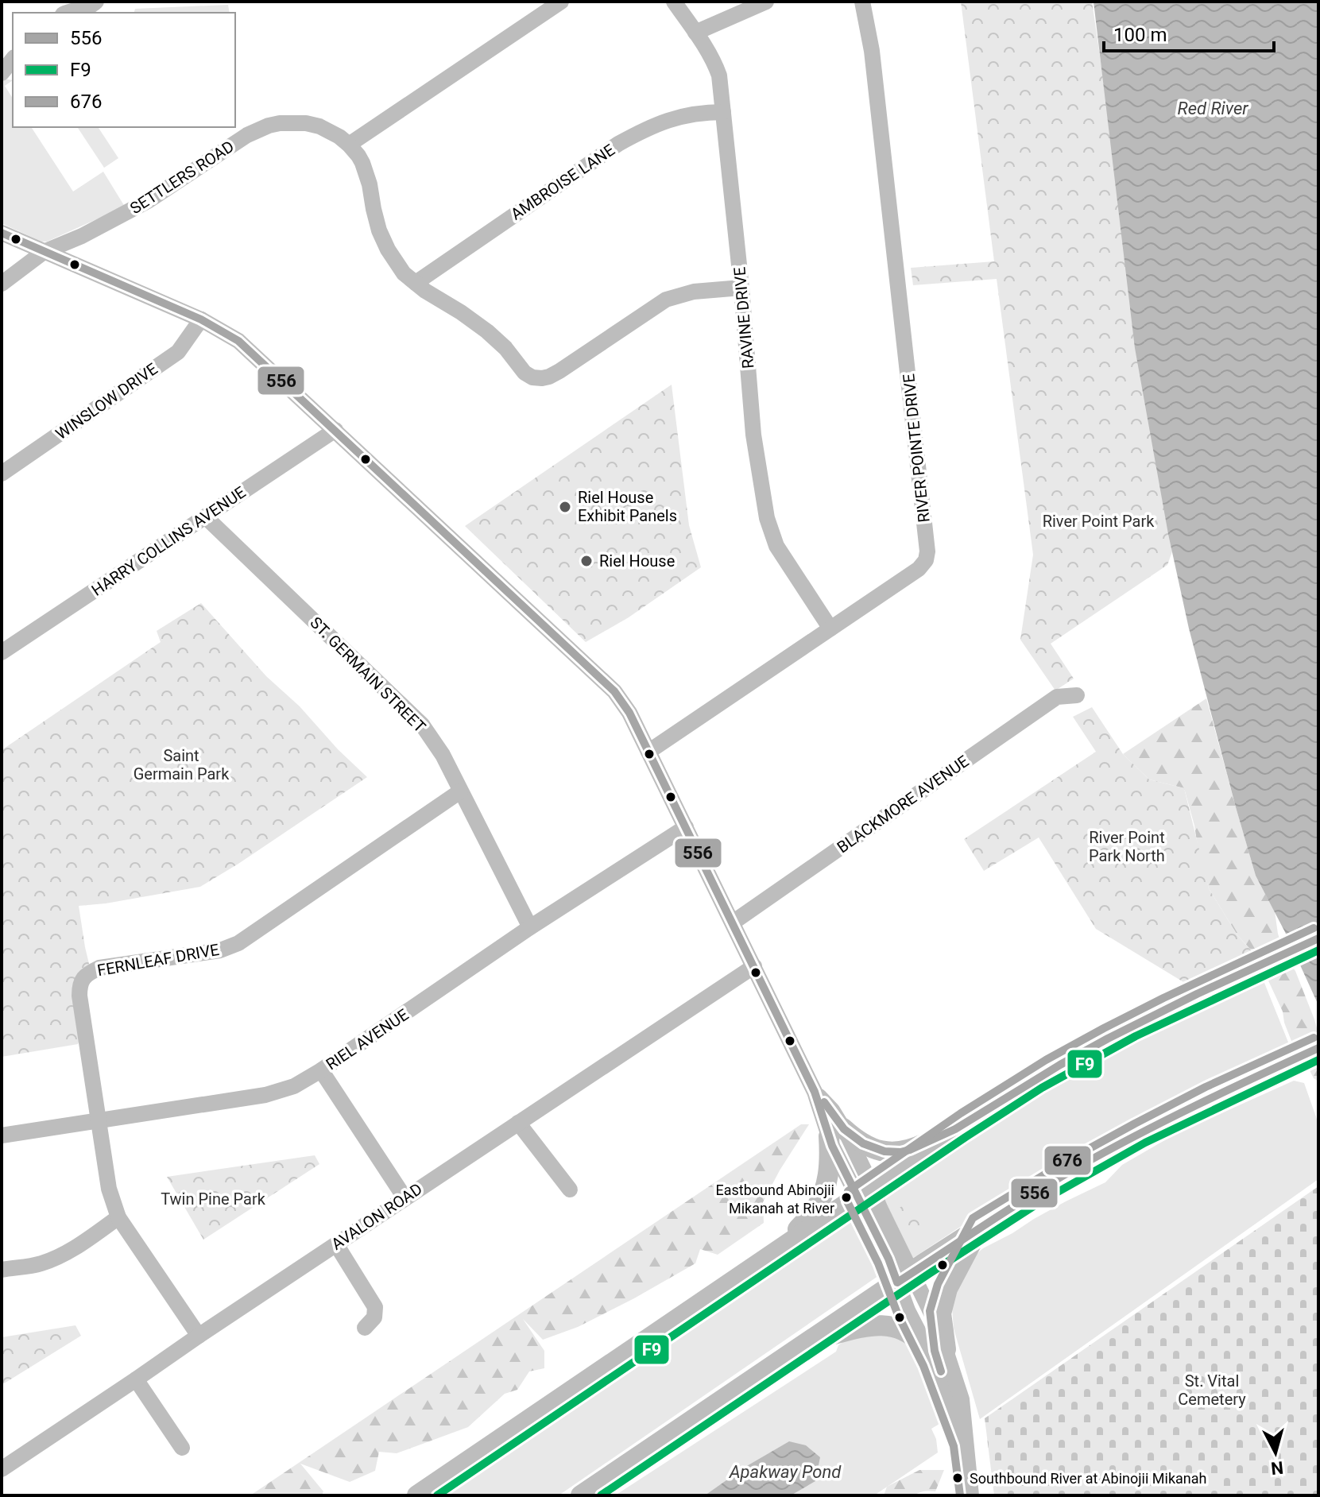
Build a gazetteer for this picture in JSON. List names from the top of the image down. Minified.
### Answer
{"streets":{"street":["SETTLERS ROAD","AMBROISE LANE","RAVINE DRIVE","WINSLOW DRIVE","RIVER POINTE DRIVE","HARRY COLLINS AVENUE","ST. GERMAIN STREET","BLACKMORE AVENUE","FERNLEAF DRIVE","RIEL AVENUE","AVALON ROAD"]},"crossings":[["SETTLERS ROAD","AMBROISE LANE"],["SETTLERS ROAD","RAVINE DRIVE"],["AMBROISE LANE","RAVINE DRIVE"],["RAVINE DRIVE","RIVER POINTE DRIVE"],["HARRY COLLINS AVENUE","ST. GERMAIN STREET"],["ST. GERMAIN STREET","FERNLEAF DRIVE"],["ST. GERMAIN STREET","RIEL AVENUE"],["FERNLEAF DRIVE","RIEL AVENUE"],["FERNLEAF DRIVE","AVALON ROAD"]],"water":["Red River","Apakway Pond"],"parks":["River Point Park","Saint Germain Park","River Point Park North","Twin Pine Park","St. Vital Cemetery"],"places":["Riel House Exhibit Panels","Riel House","Eastbound Abinojii Mikanah at River","Southbound River at Abinojii Mikanah"],"lines":["transit line 556","transit line 676","transit line F9"],"legend":["556","F9","676"],"scale_bar":"100 m","north":"bottom"}
